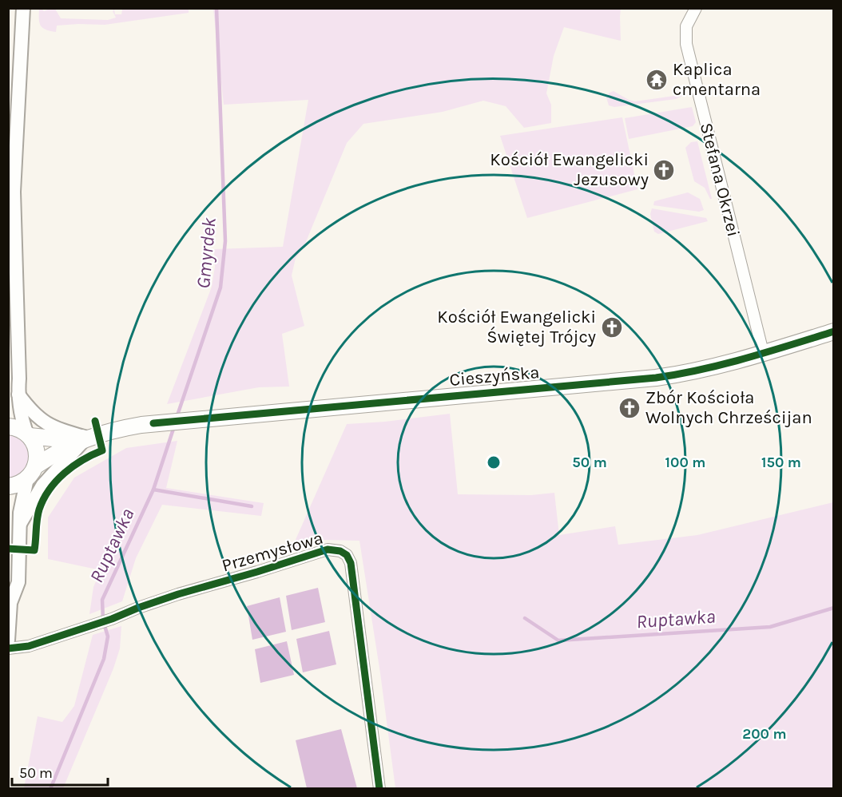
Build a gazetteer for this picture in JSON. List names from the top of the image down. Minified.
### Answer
{"streets":{"main road":["Cieszyńska"],"street":["Stefana Okrzei","Przemysłowa"]},"crossings":[["Stefana Okrzei","Cieszyńska"]],"water":["Gmyrdek","Ruptawka"],"places":{"temple":["Kaplica cmentarna"],"church":["Kościół Ewangelicki Jezusowy","Kościół Ewangelicki Świętej Trójcy","Zbór Kościoła Wolnych Chrześcijan"]},"scale_bar":"50 m","rings":["50 m","100 m","150 m","200 m"]}
